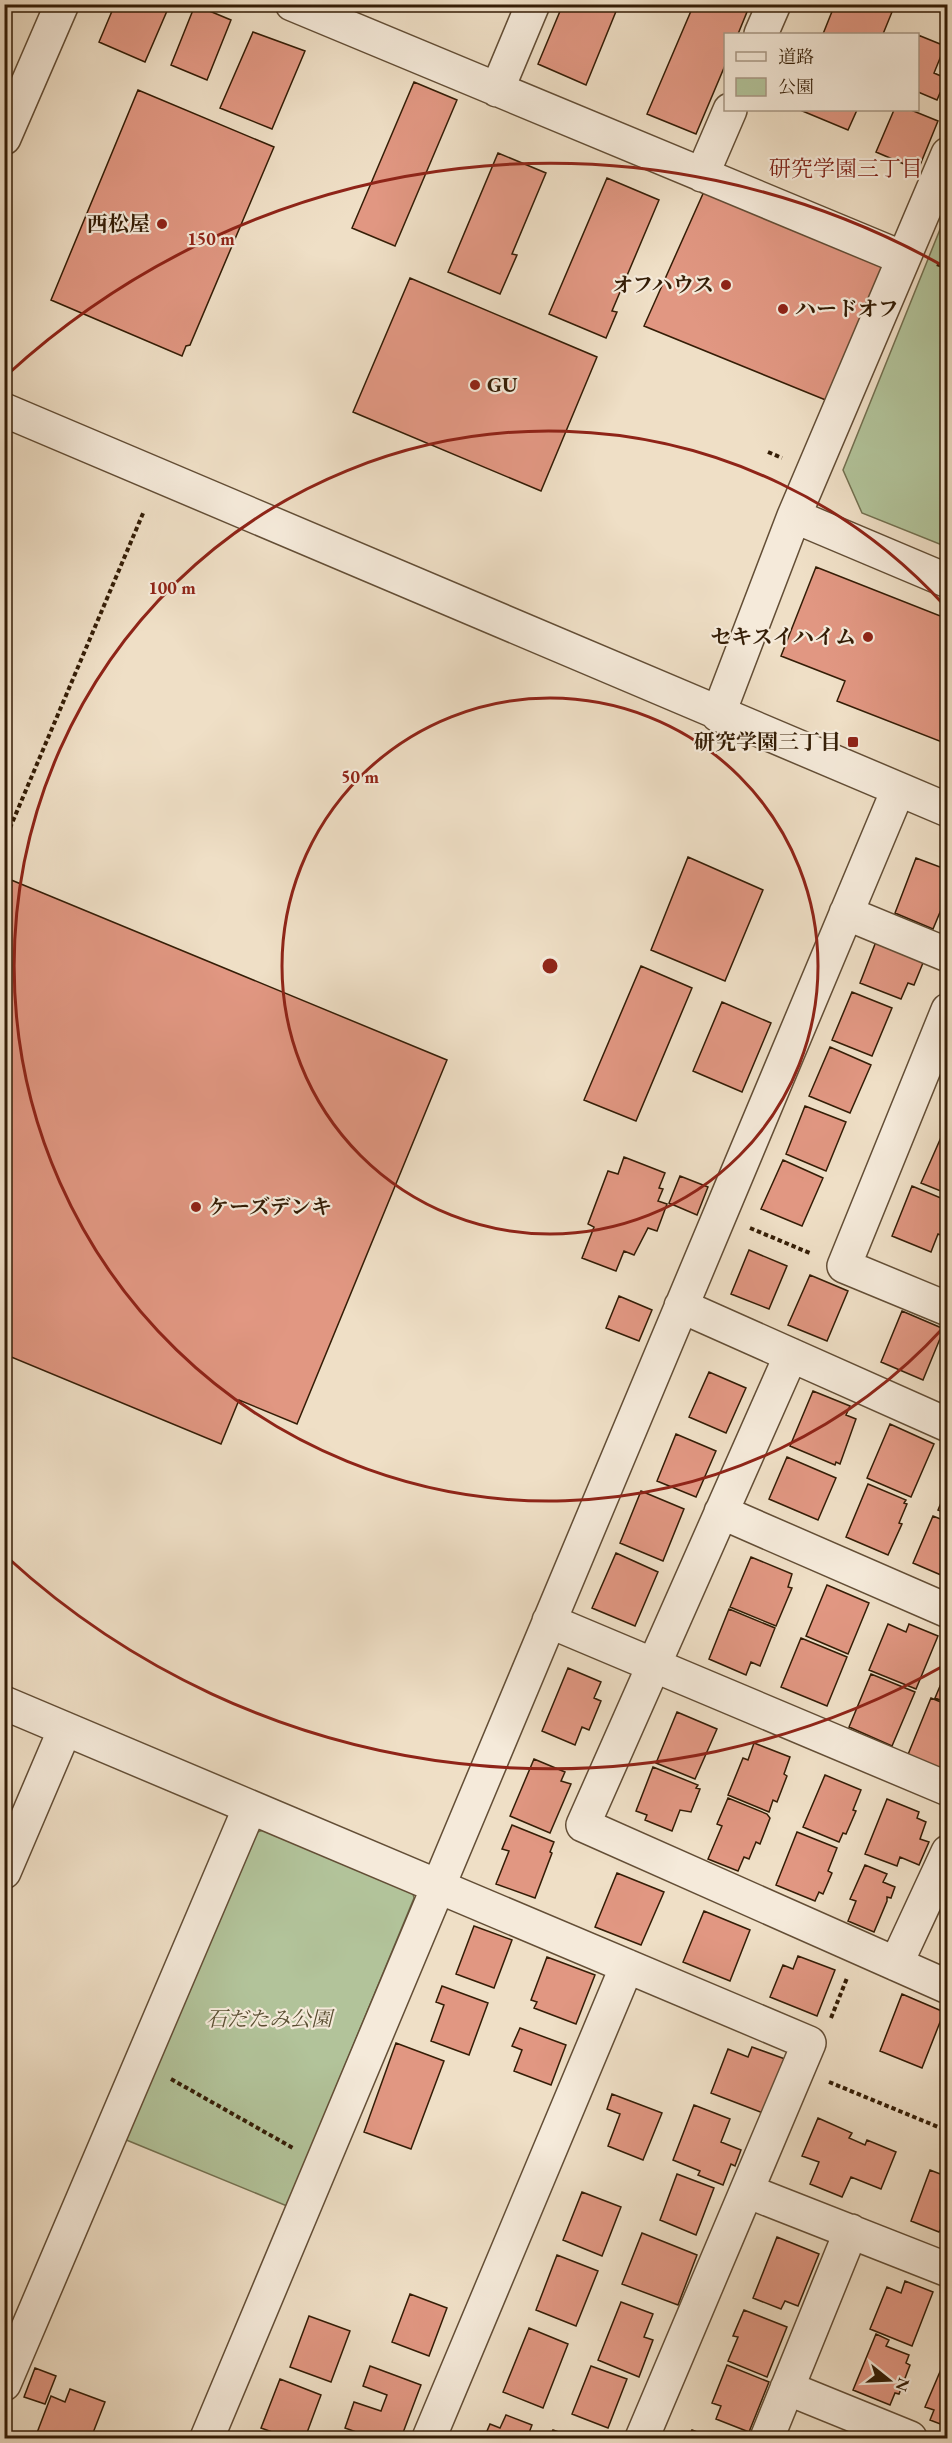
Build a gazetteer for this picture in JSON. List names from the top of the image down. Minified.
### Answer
{"districts":["研究学園三丁目"],"parks":["石だたみ公園"],"places":{"other":["西松屋","オフハウス","ハードオフ","GU","セキスイハイム","ケーズデンキ"],"transit":["研究学園三丁目"]},"legend":["道路","公園"],"north":"right","rings":["150 m","100 m","50 m"]}
